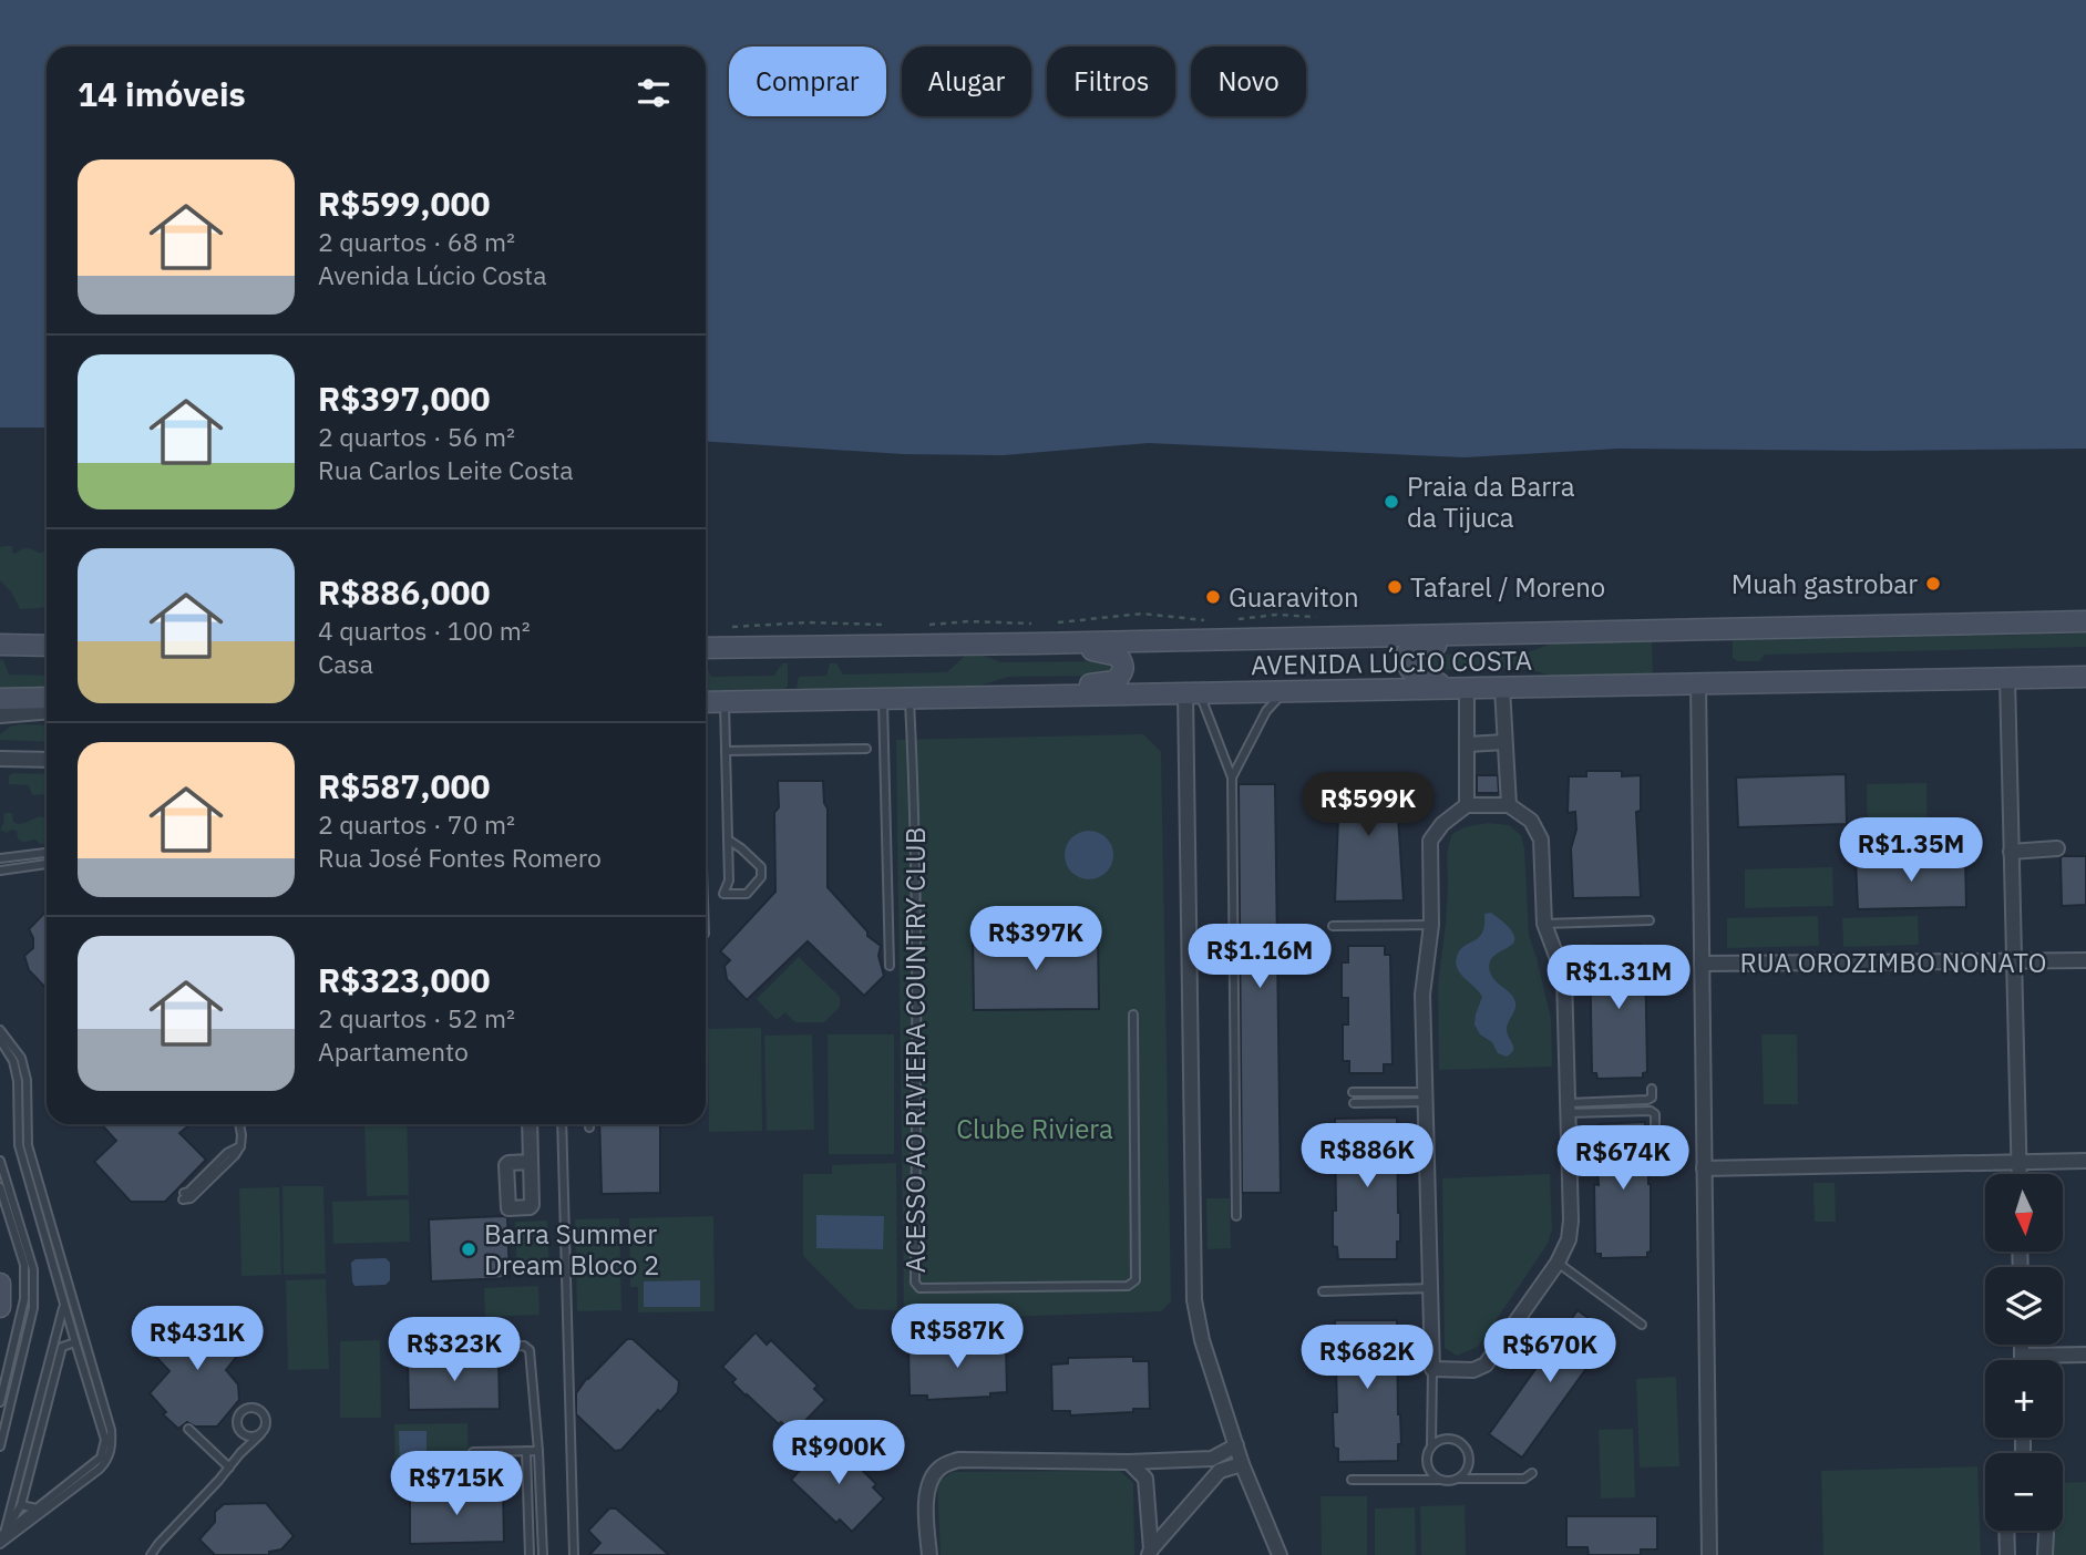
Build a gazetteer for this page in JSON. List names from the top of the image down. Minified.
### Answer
{"streets":{"main road":["AVENIDA LÚCIO COSTA"],"street":["RUA OROZIMBO NONATO"],"lane":["ACESSO AO RIVIERA COUNTRY CLUB"]},"crossings":[["AVENIDA LÚCIO COSTA","ACESSO AO RIVIERA COUNTRY CLUB"]],"parks":["Clube Riviera"],"places":["Praia da Barra da Tijuca","Muah gastrobar","Tafarel / Moreno","Guaraviton","Barra Summer Dream Bloco 2"],"north":"bottom","page":{"chip":["Comprar","Alugar","Filtros","Novo"],"heading":"14 imóveis","list":[{"name":"R$599,000","note":"2 quartos · 68 m² · Avenida Lúcio Costa"},{"name":"R$397,000","note":"2 quartos · 56 m² · Rua Carlos Leite Costa"},{"name":"R$886,000","note":"4 quartos · 100 m² · Casa"},{"name":"R$587,000","note":"2 quartos · 70 m² · Rua José Fontes Romero"},{"name":"R$323,000","note":"2 quartos · 52 m² · Apartamento"}],"price":["R$599K","R$1.35M","R$397K","R$1.16M","R$1.31M","R$886K","R$674K","R$587K","R$431K","R$323K","R$670K","R$682K","R$900K","R$715K"],"map_buttons":["+","−"]}}
